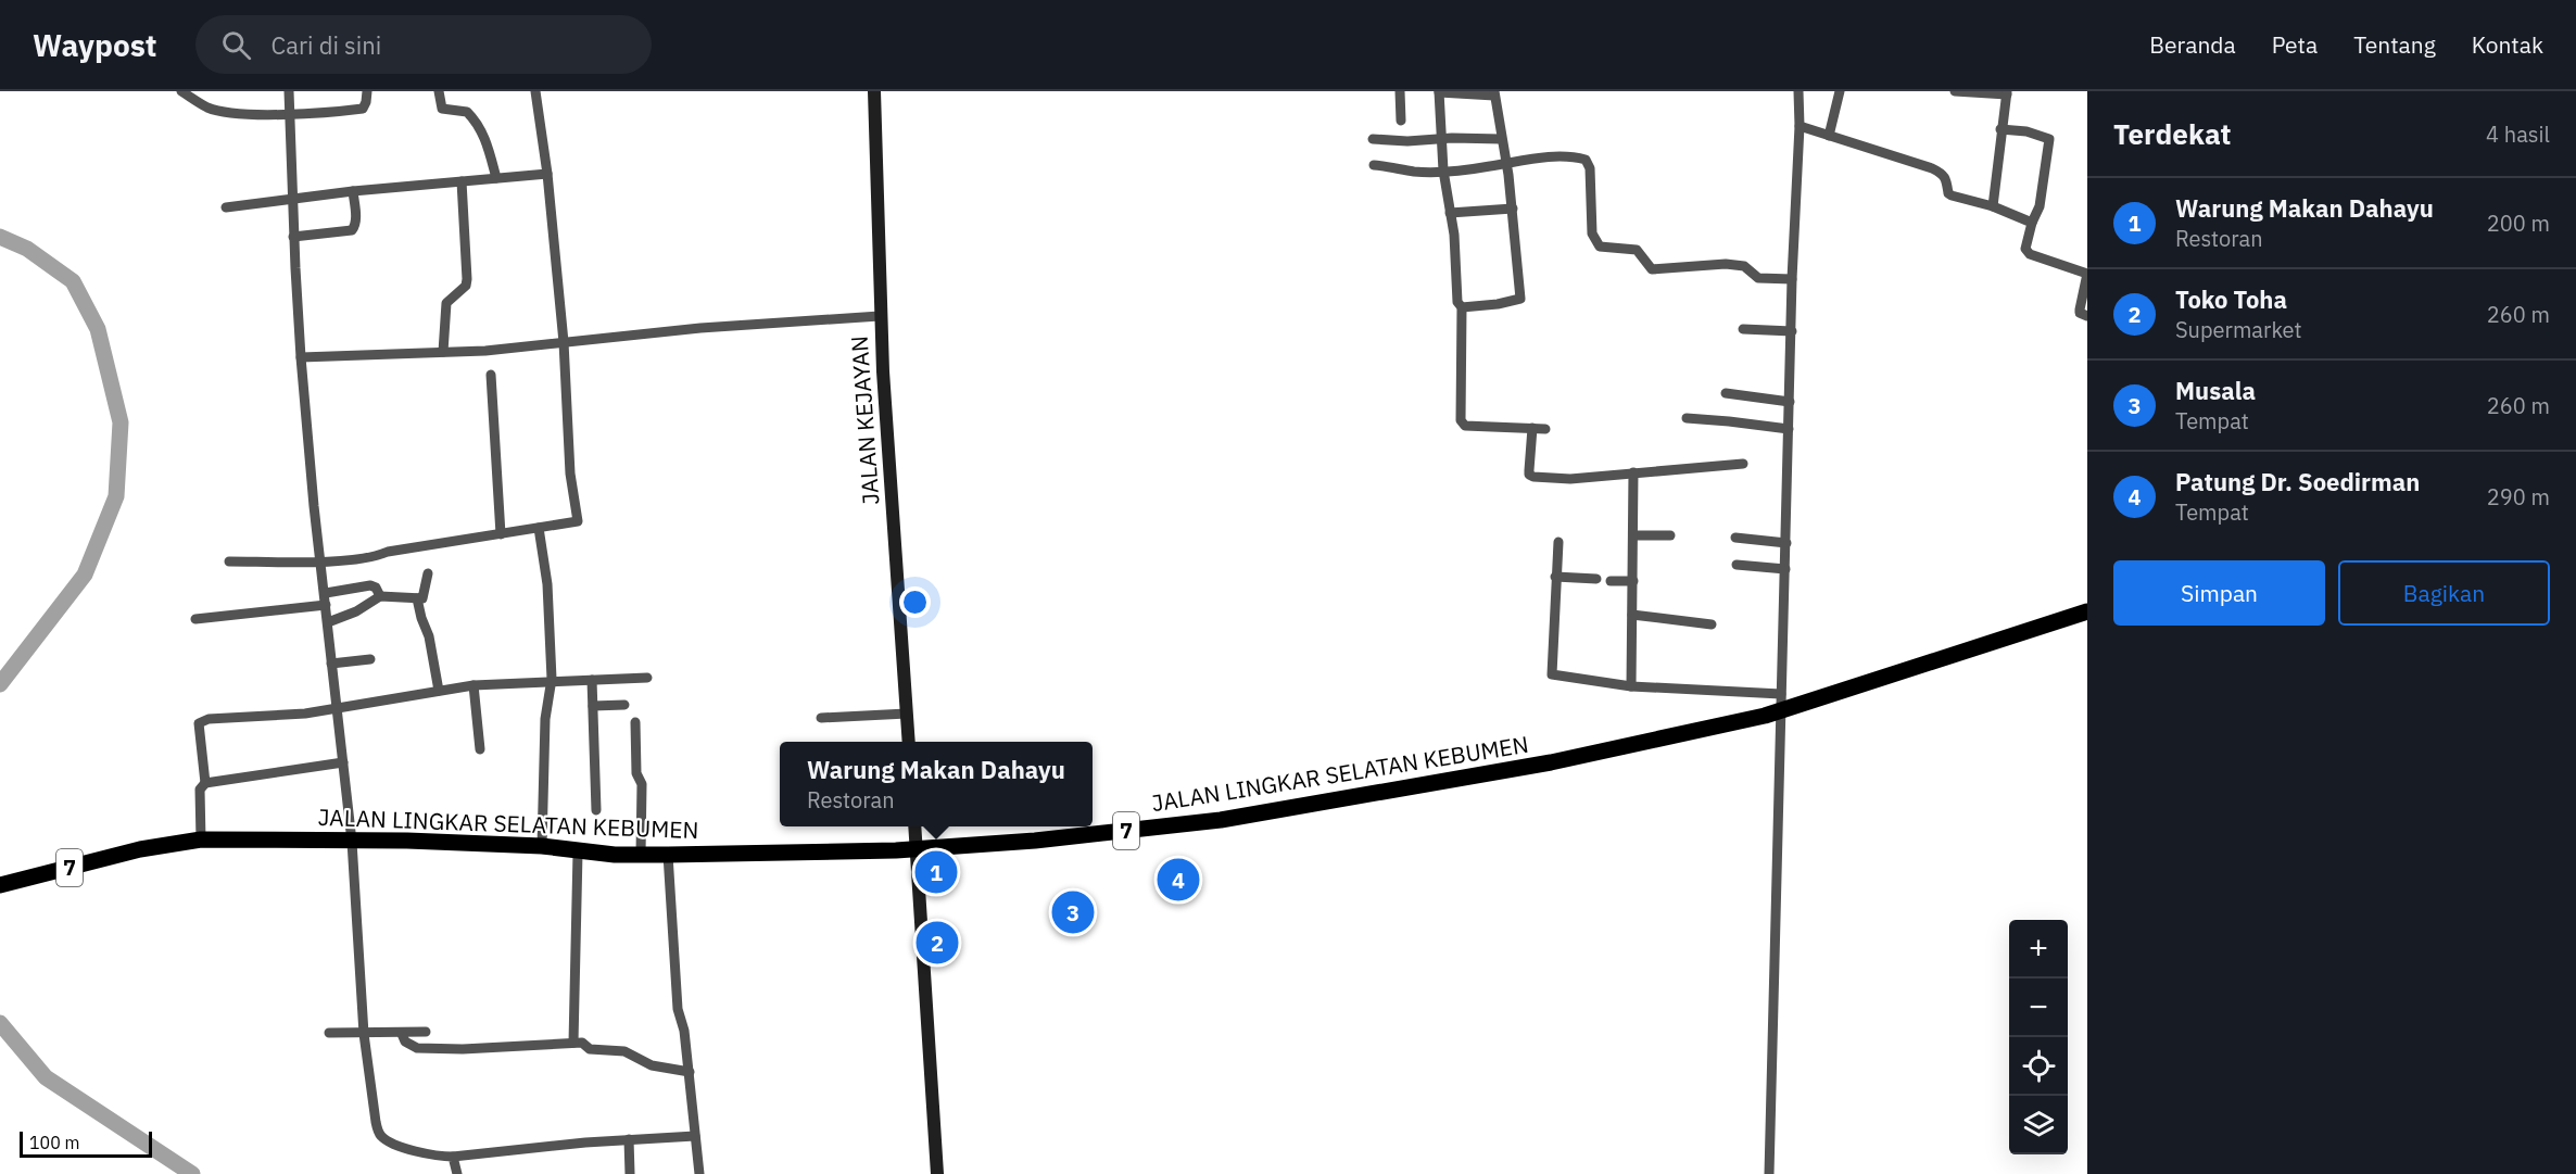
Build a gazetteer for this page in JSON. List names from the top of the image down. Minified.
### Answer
{"streets":{"highway":["JALAN LINGKAR SELATAN KEBUMEN","7"],"main road":["JALAN KEJAYAN"]},"scale_bar":"100 m","page":{"header":"Waypost","search":"Cari di sini","nav":["Beranda","Peta","Tentang","Kontak"],"heading":["Terdekat","4 hasil"],"list":[{"mark":"1","name":"Warung Makan Dahayu","note":"Restoran","value":"200 m"},{"mark":"2","name":"Toko Toha","note":"Supermarket","value":"260 m"},{"mark":"3","name":"Musala","note":"Tempat","value":"260 m"},{"mark":"4","name":"Patung Dr. Soedirman","note":"Tempat","value":"290 m"}],"buttons":["Simpan","Bagikan"],"popup":["Warung Makan Dahayu","Restoran"],"pins":["1","4","3","2"],"map_buttons":["+","−"],"scale":"100 m"}}
